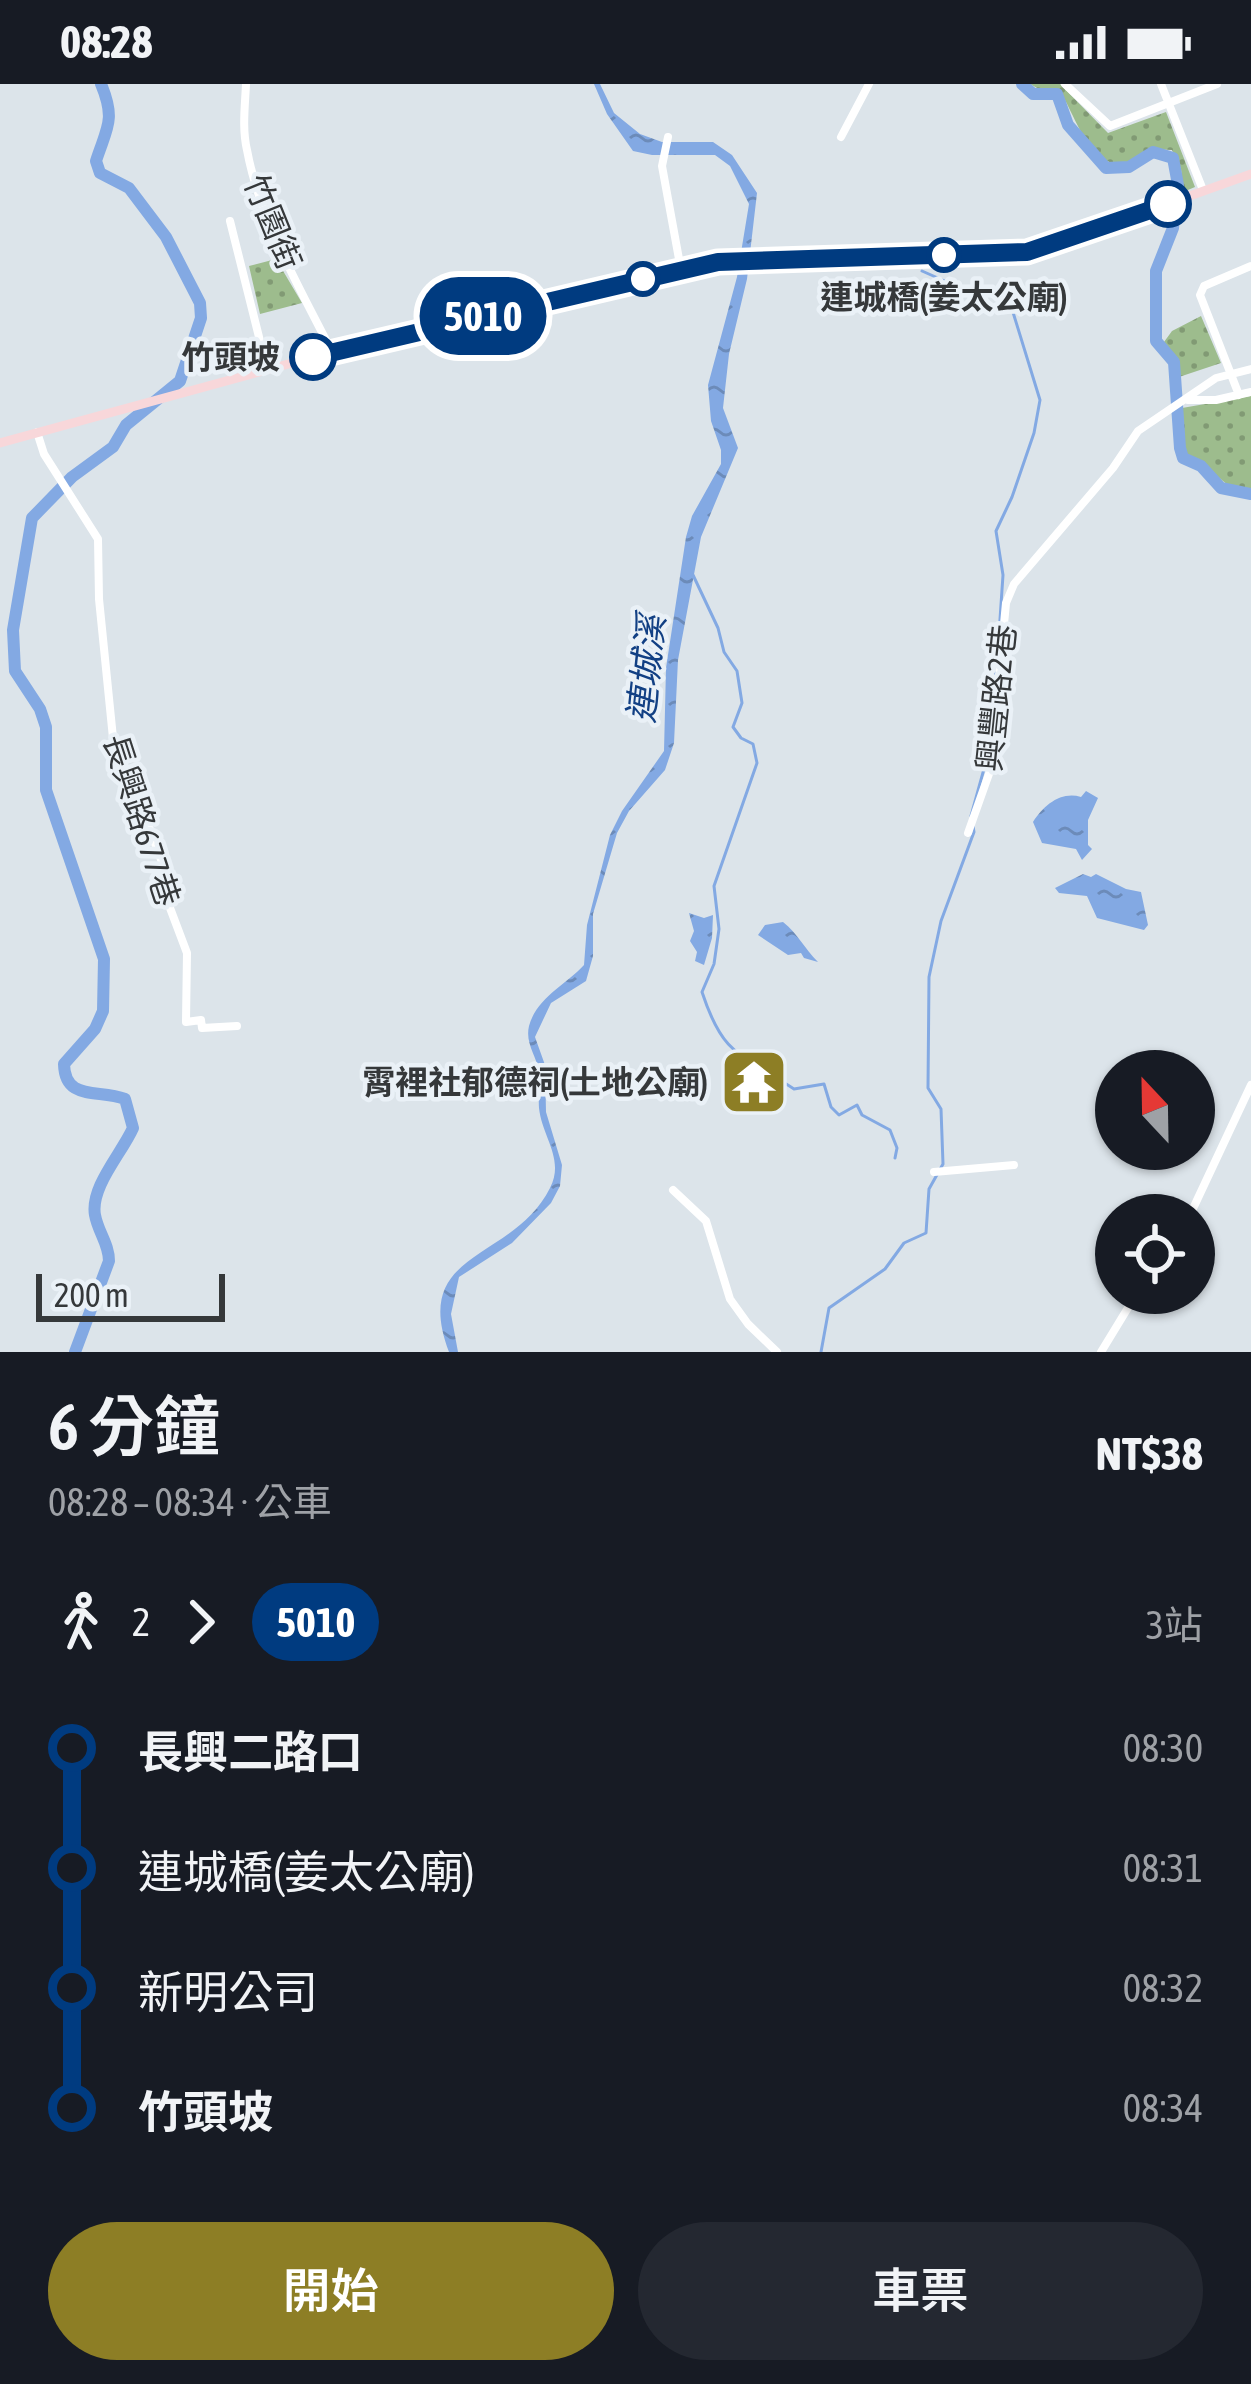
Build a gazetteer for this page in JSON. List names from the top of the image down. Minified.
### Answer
{"streets":{"street":["竹園街","興豐路2巷","長興路677巷"]},"water":["連城溪"],"places":{"other":["連城橋(姜太公廟)","竹頭坡"],"temple":["霄裡社郁德祠(土地公廟)"]},"lines":["bus line 5010"],"scale_bar":"200 m","north":"top","page":{"status":"08:28","on_map":"5010","scale":"200 m","heading":["6 分鐘","08:28 – 08:34 · 公車","NT$38"],"legs":["2","5010","3站"],"list":[{"name":"長興二路口","value":"08:30"},{"name":"連城橋(姜太公廟)","value":"08:31"},{"name":"新明公司","value":"08:32"},{"name":"竹頭坡","value":"08:34"}],"buttons":["開始","車票"]}}
